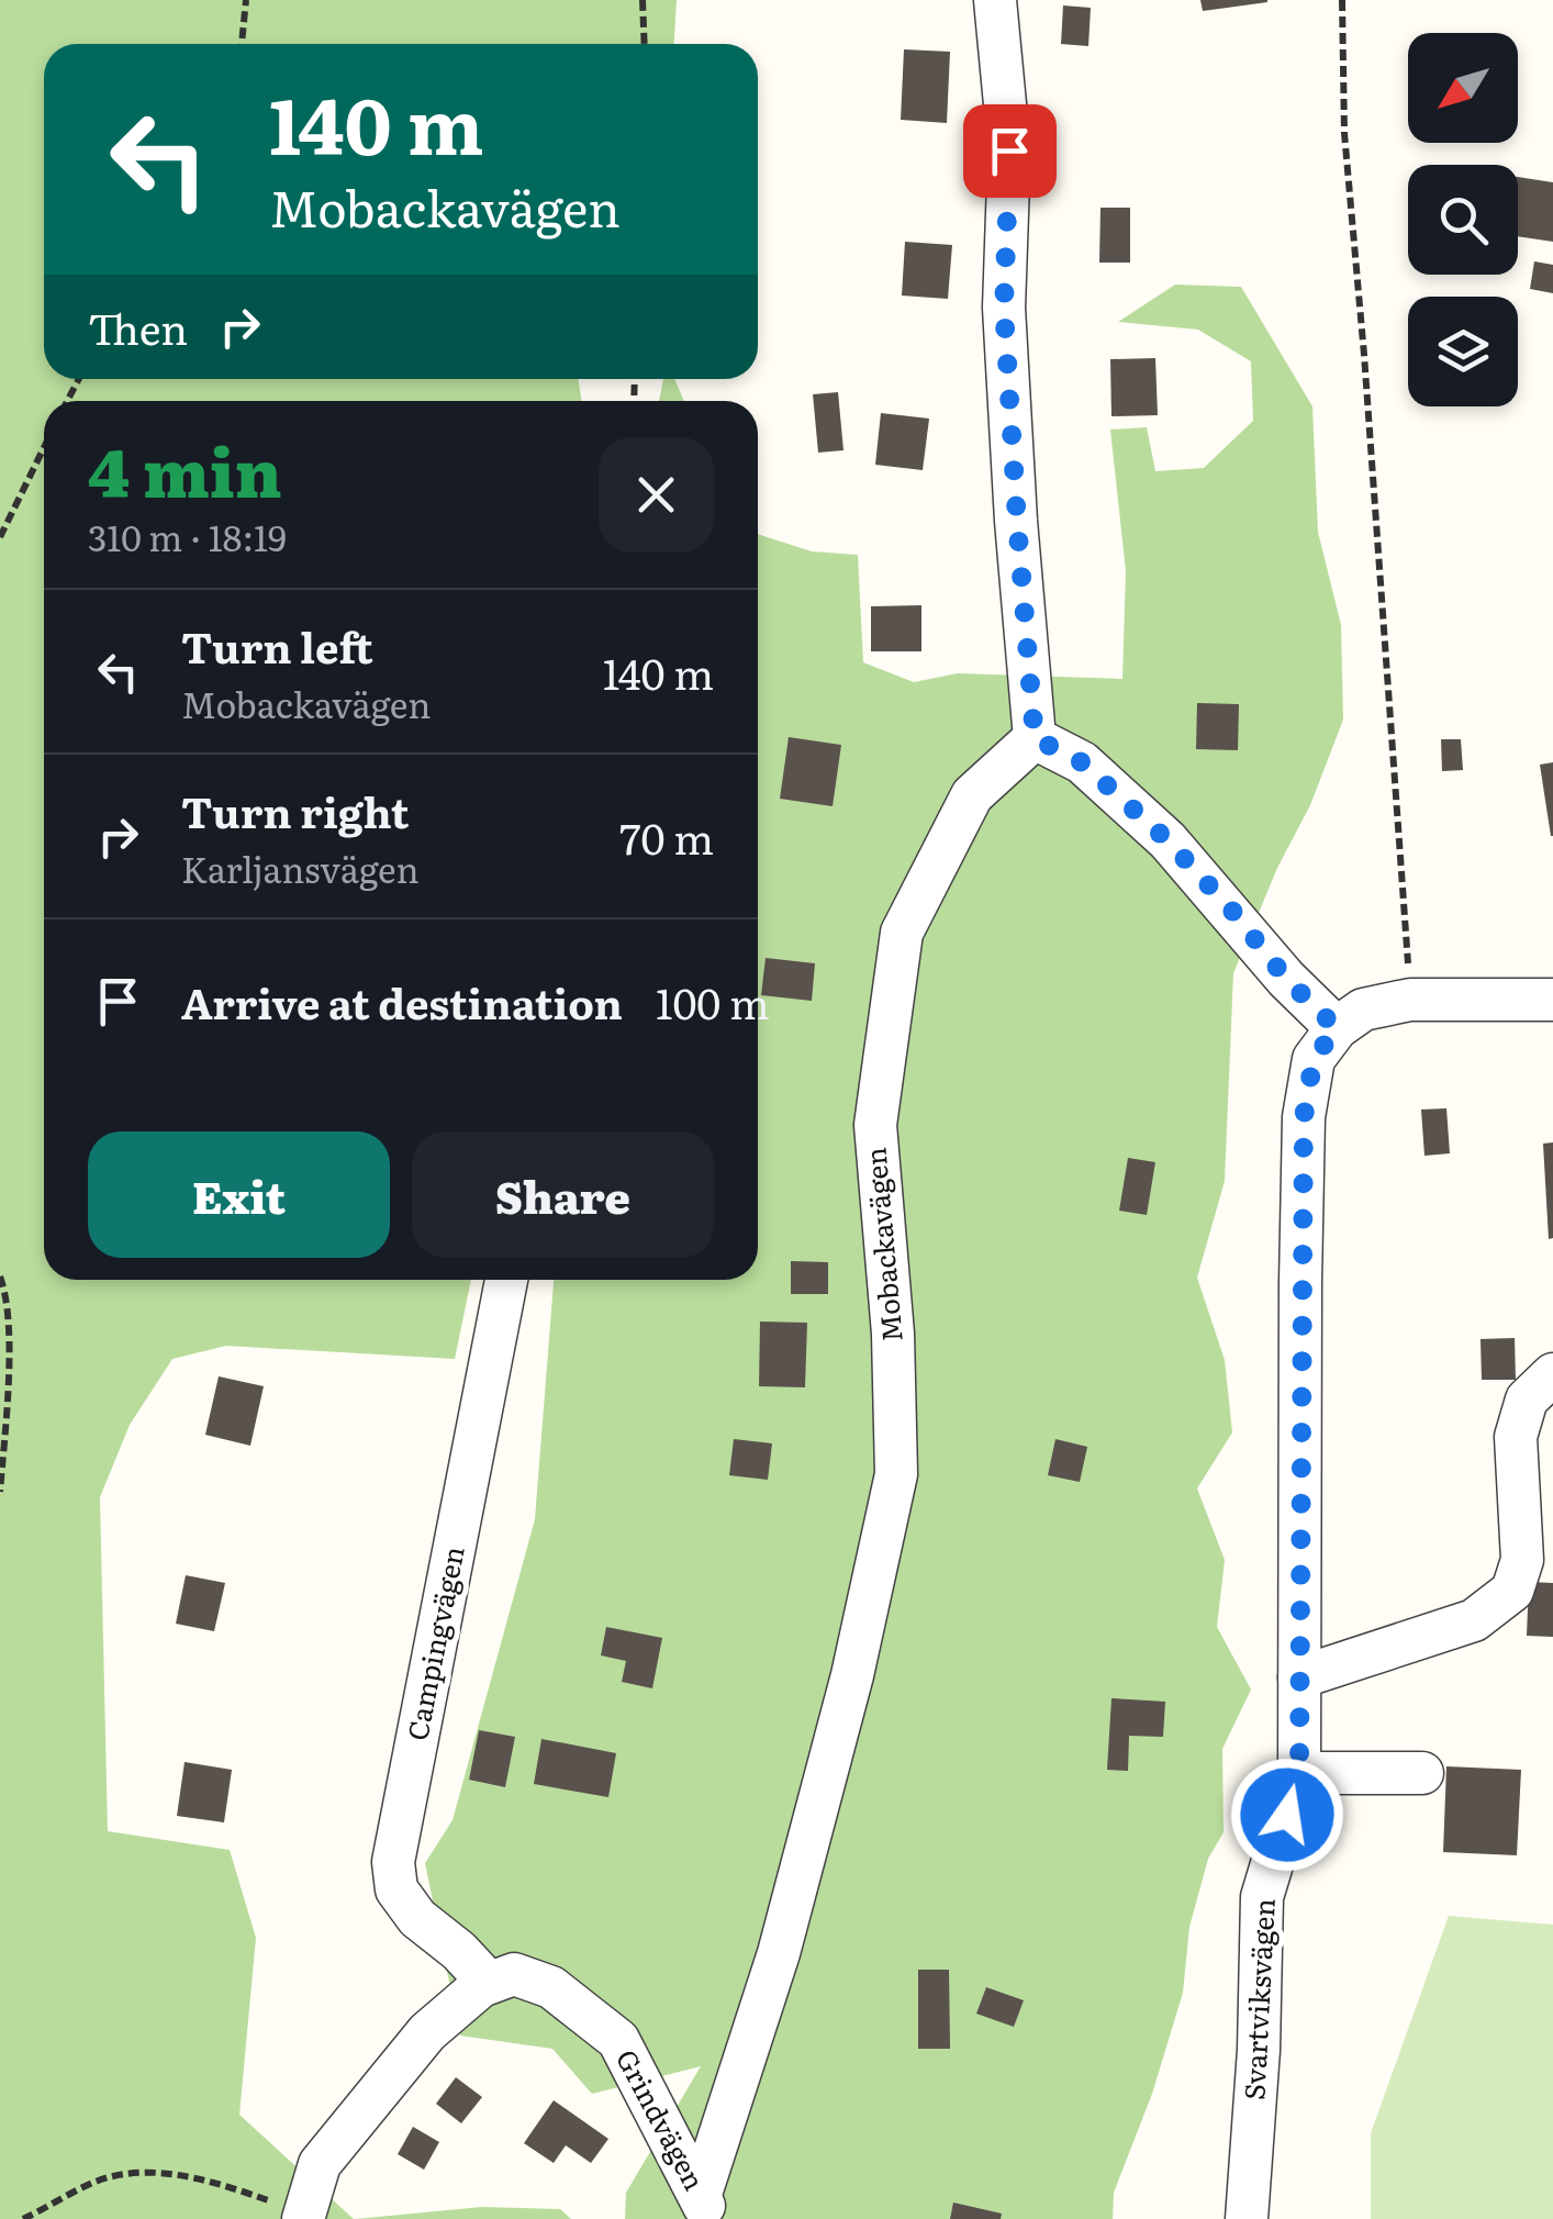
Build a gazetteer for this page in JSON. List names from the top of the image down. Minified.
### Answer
{"streets":{"street":["Mobackavägen","Campingvägen","Svartviksvägen","Grindvägen"]},"crossings":[["Mobackavägen","Grindvägen"],["Campingvägen","Grindvägen"]],"north":"bottom left","page":{"turn":["140 m","Mobackavägen"],"then":"Then","heading":["4 min","310 m · 18:19"],"list":[{"name":"Turn left","note":"Mobackavägen","value":"140 m"},{"name":"Turn right","note":"Karljansvägen","value":"70 m"},{"name":"Arrive at destination","value":"100 m"}],"buttons":["Exit","Share"]}}
